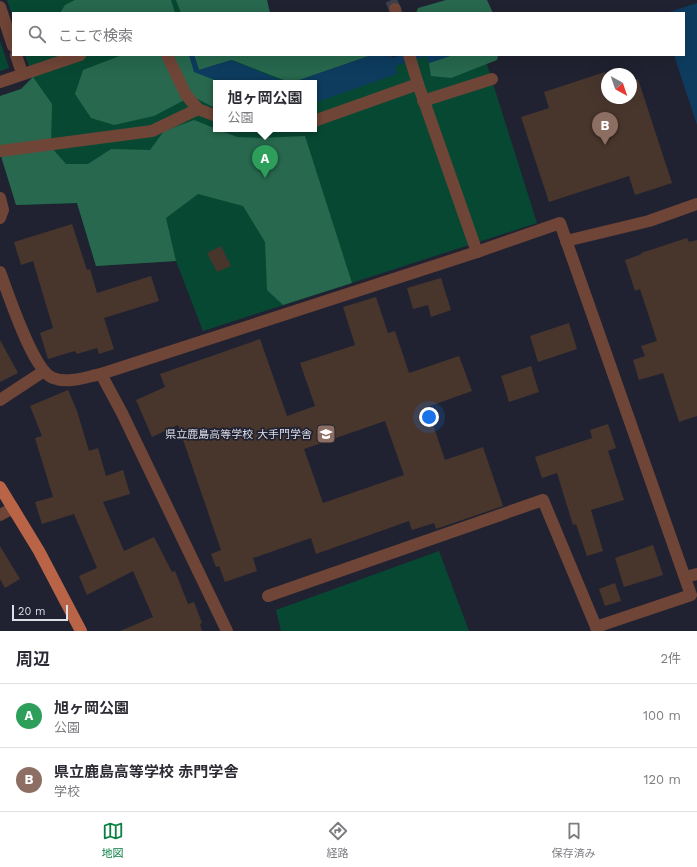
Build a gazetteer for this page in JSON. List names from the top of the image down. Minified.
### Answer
{"places":{"school or university":["県立鹿島高等学校 大手門学舎"]},"scale_bar":"20 m","north":"bottom right","page":{"search":"ここで検索","popup":["旭ヶ岡公園","公園"],"pins":["B","A"],"scale":"20 m","heading":["周辺","2件"],"list":[{"mark":"A","name":"旭ヶ岡公園","note":"公園","value":"100 m"},{"mark":"B","name":"県立鹿島高等学校 赤門学舎","note":"学校","value":"120 m"}],"nav":["地図","経路","保存済み"]}}
